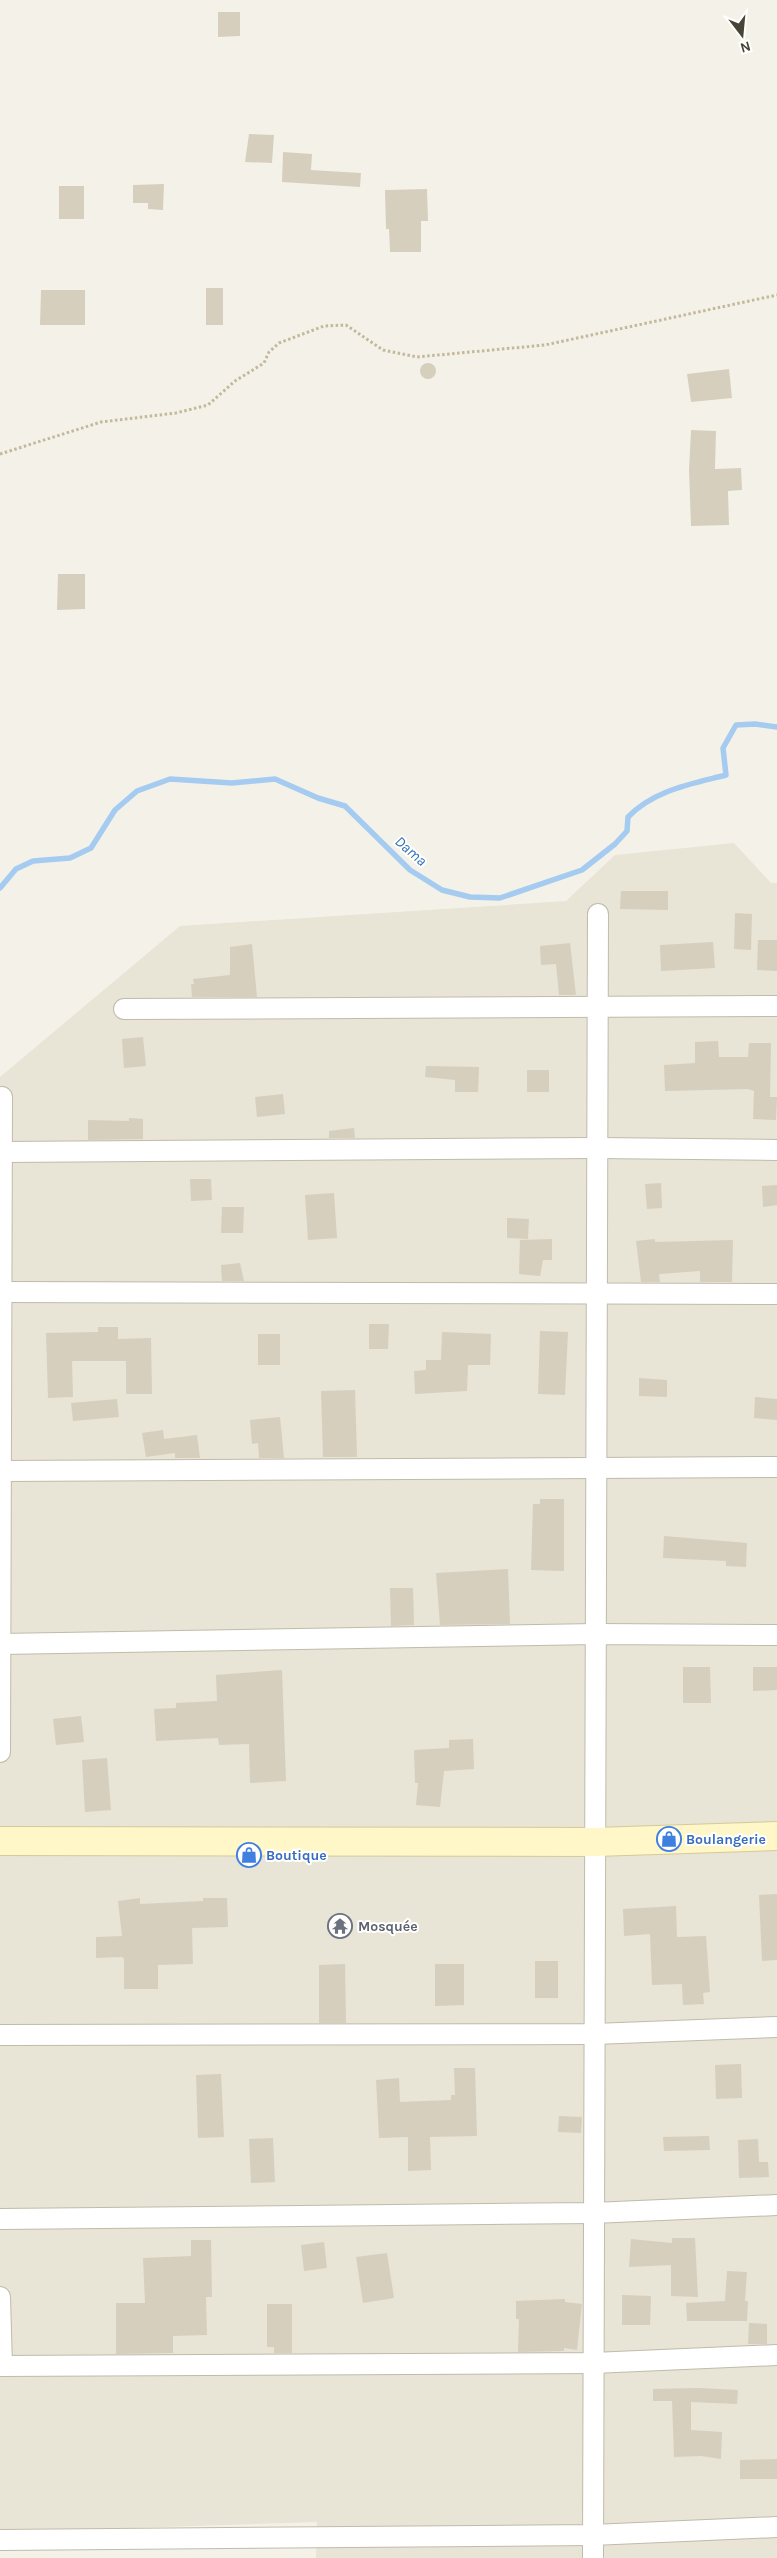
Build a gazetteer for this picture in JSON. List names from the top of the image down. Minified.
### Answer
{"water":["Dama"],"places":{"shop":["Boulangerie","Boutique"],"temple":["Mosquée"]},"north":"bottom"}
